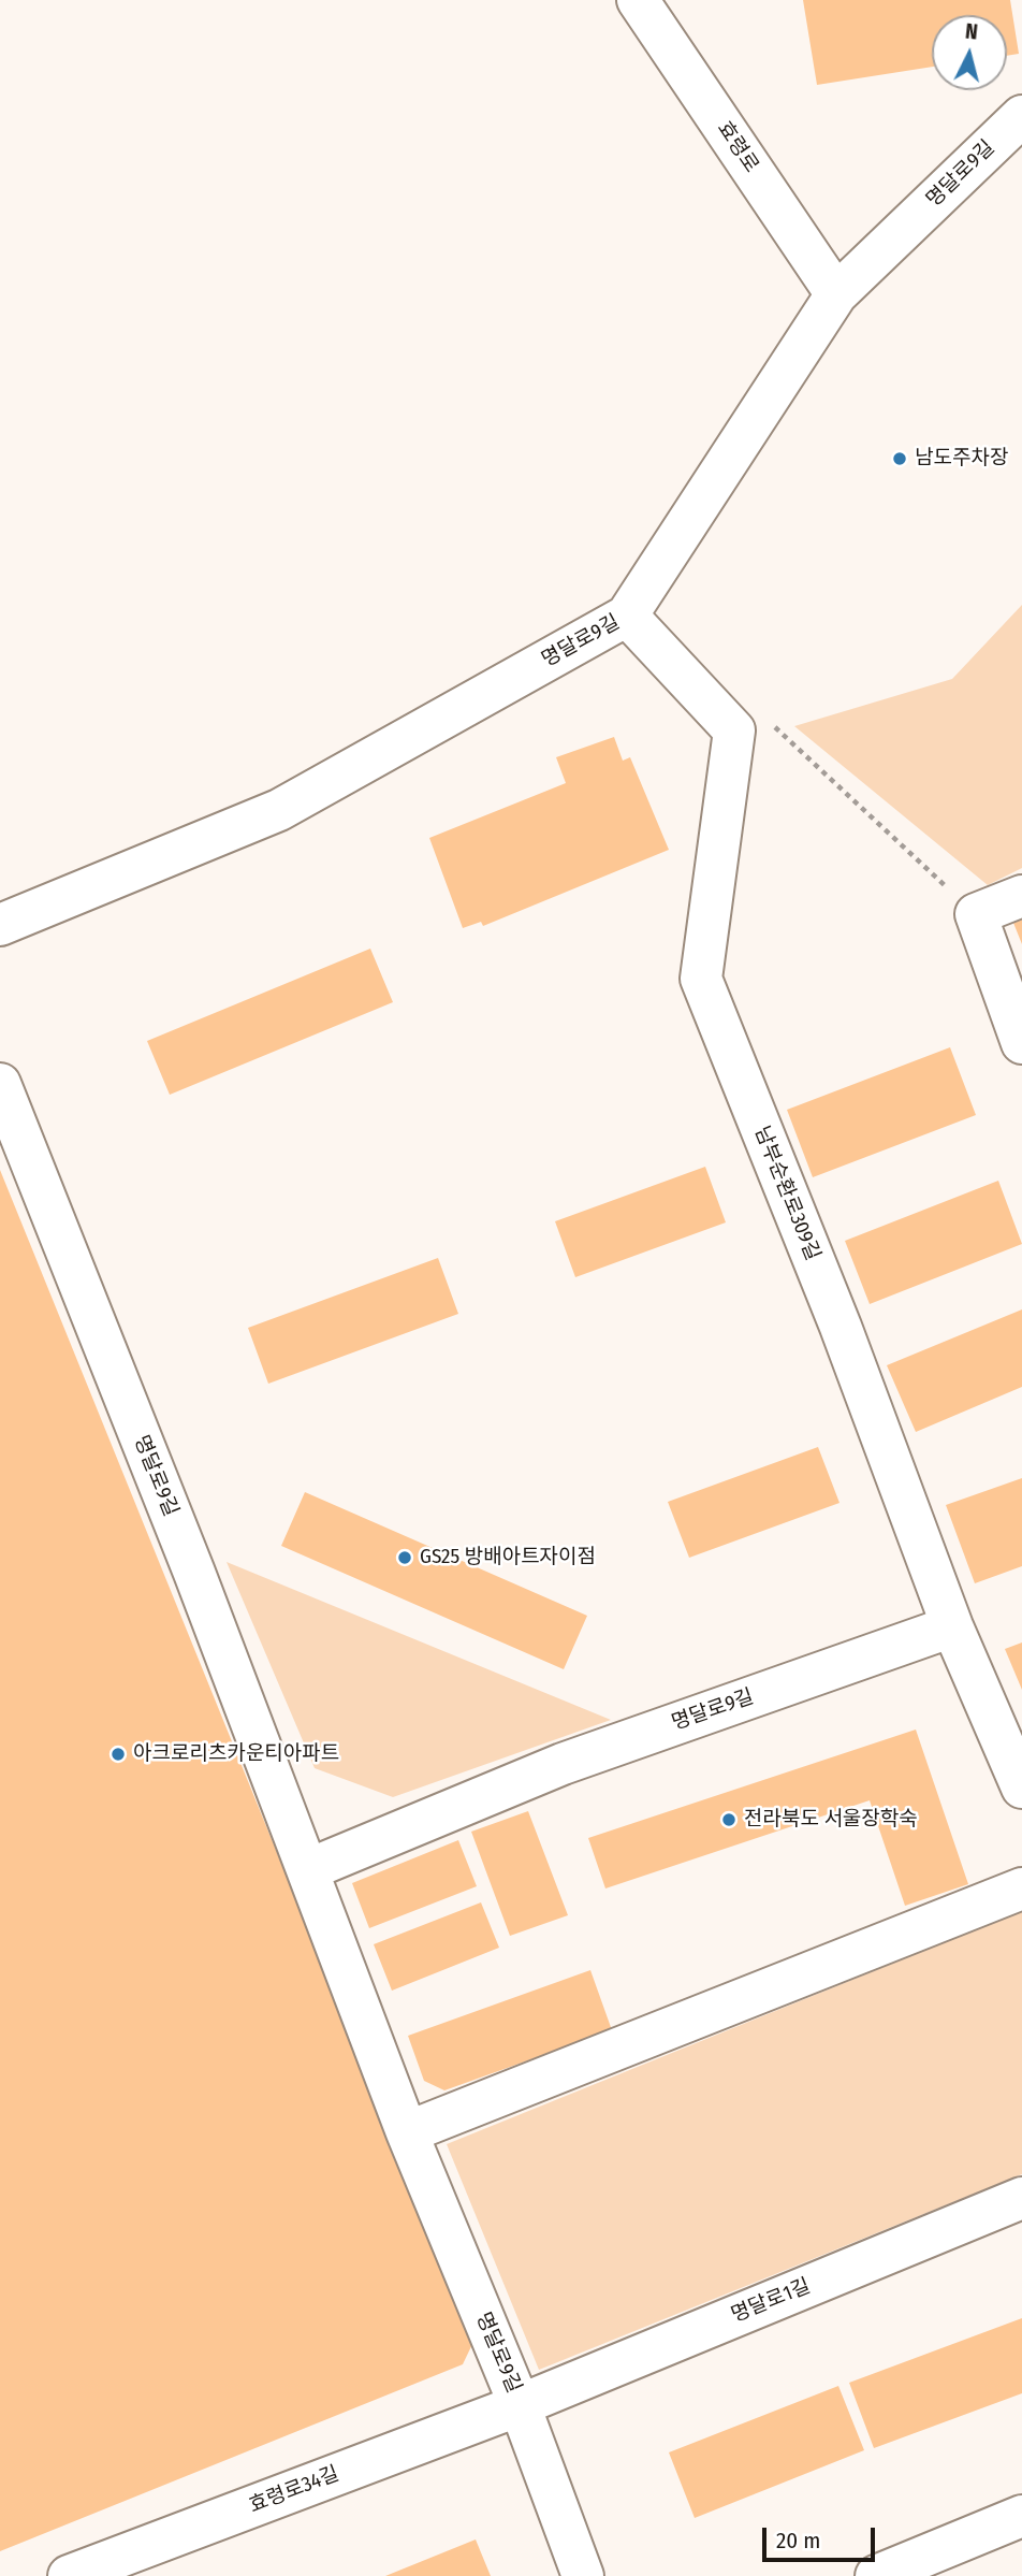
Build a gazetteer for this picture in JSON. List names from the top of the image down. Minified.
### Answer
{"streets":{"street":["효령로","명달로9길","남부순환로309길","명달로1길","효령로34길"]},"crossings":[["효령로","명달로9길"],["명달로9길","남부순환로309길"],["명달로9길","명달로1길"],["명달로9길","효령로34길"],["명달로1길","효령로34길"]],"places":["남도주차장","GS25 방배아트자이점","아크로리츠카운티아파트","전라북도 서울장학숙"],"scale_bar":"20 m","north":"top"}
